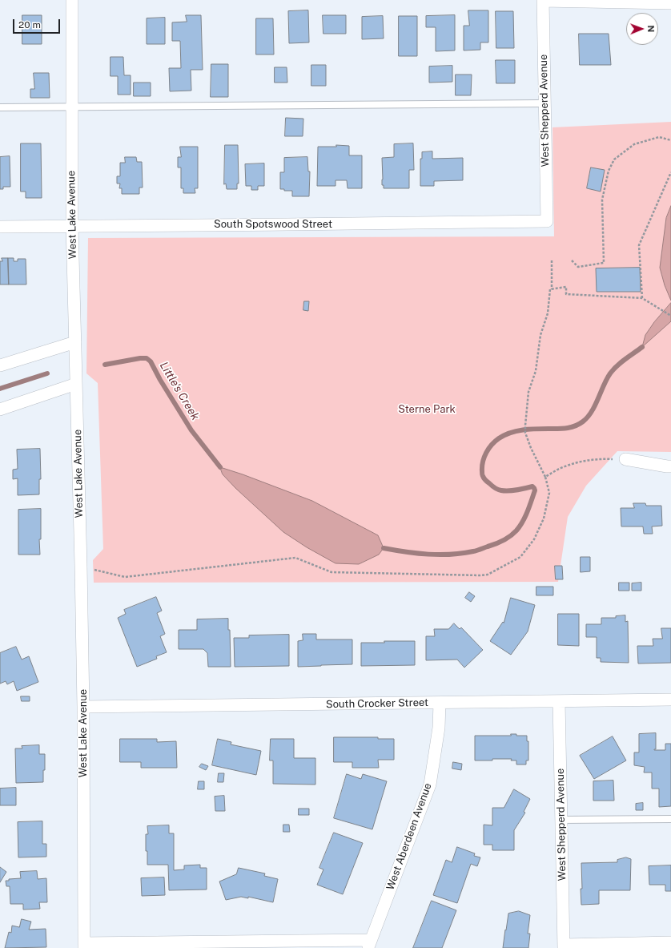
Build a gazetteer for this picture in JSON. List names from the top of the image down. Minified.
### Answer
{"streets":{"street":["West Shepperd Avenue","West Lake Avenue","South Spotswood Street","South Crocker Street","West Aberdeen Avenue"]},"crossings":[["West Shepperd Avenue","South Spotswood Street"],["West Shepperd Avenue","South Crocker Street"],["West Lake Avenue","South Spotswood Street"],["West Lake Avenue","South Crocker Street"],["South Crocker Street","West Aberdeen Avenue"]],"water":["Little's Creek"],"parks":["Sterne Park"],"scale_bar":"20 m","north":"right"}
